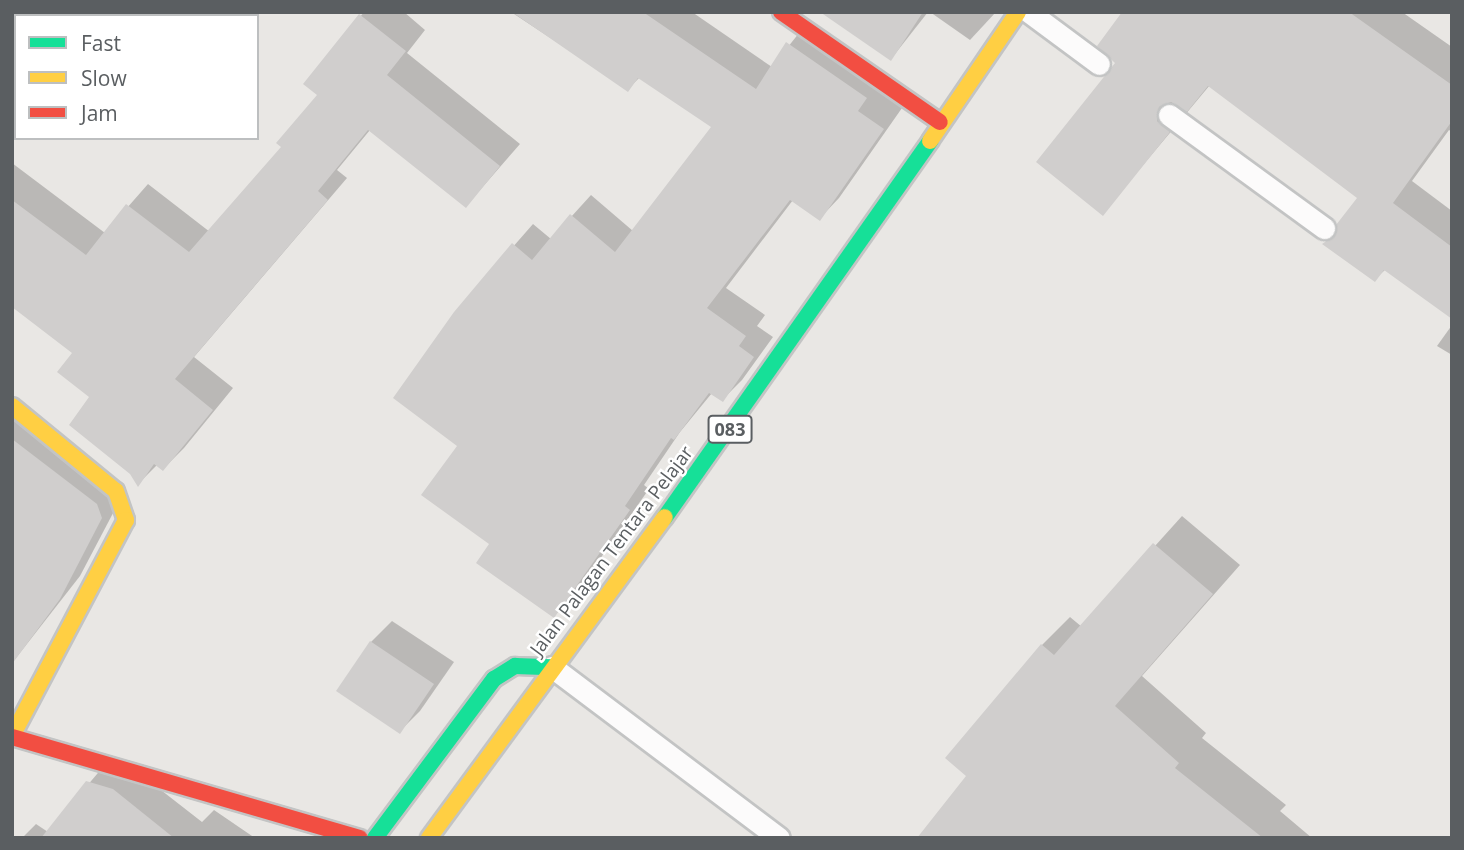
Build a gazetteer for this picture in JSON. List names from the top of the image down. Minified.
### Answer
{"streets":{"street":["083","Jalan Palagan Tentara Pelajar"]},"legend":["Fast","Slow","Jam"]}
